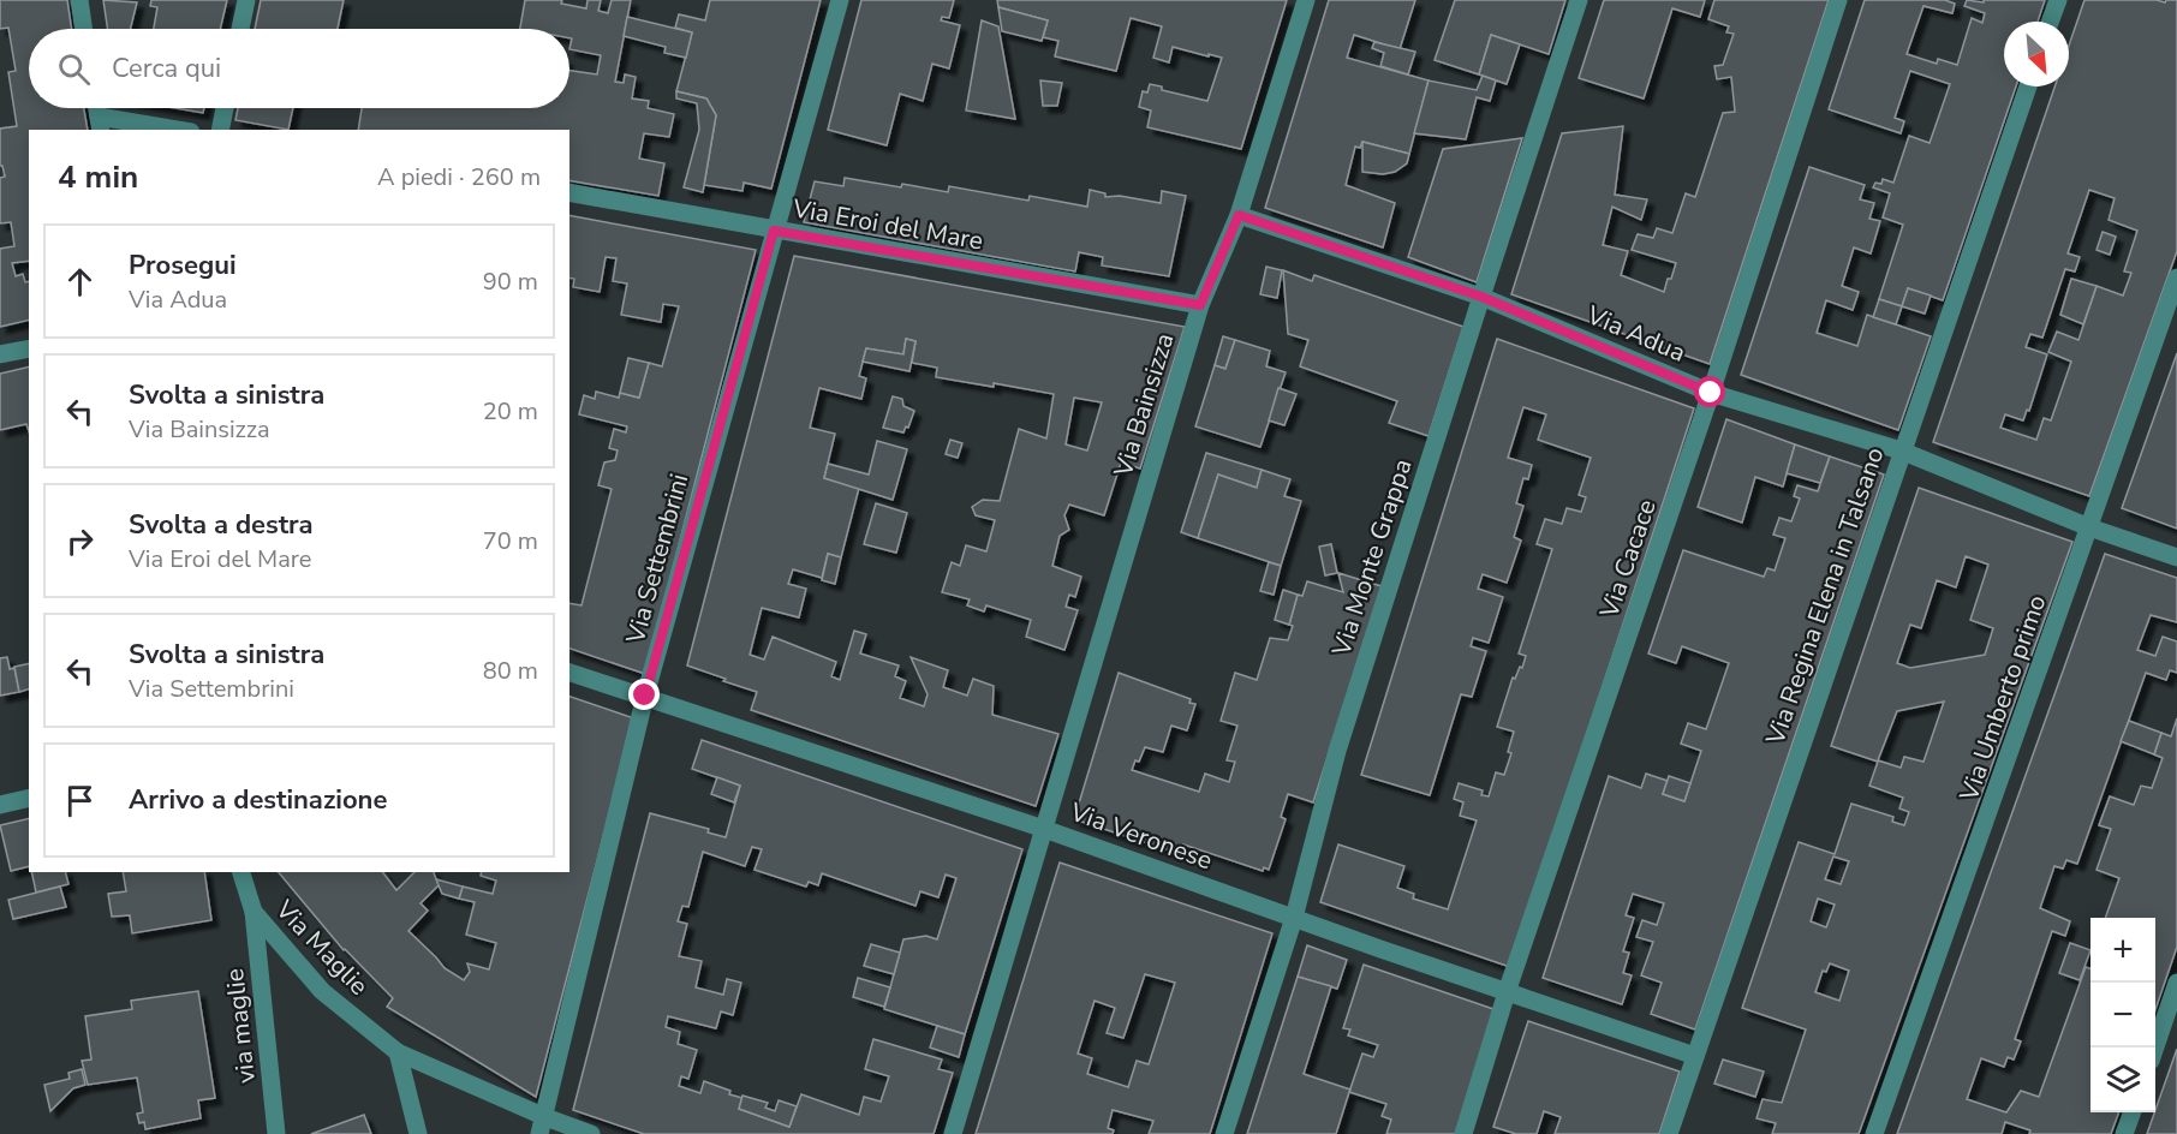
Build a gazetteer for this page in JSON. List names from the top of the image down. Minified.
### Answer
{"streets":{"street":["Via Eroi del Mare","Via Adua","Via Bainsizza","Via Monte Grappa","Via Settembrini","Via Cacace","Via Regina Elena in Talsano","Via Umberto primo","Via Veronese","Via Maglie","via maglie"]},"crossings":[["Via Eroi del Mare","Via Bainsizza"],["Via Eroi del Mare","Via Settembrini"],["Via Adua","Via Bainsizza"],["Via Adua","Via Monte Grappa"],["Via Adua","Via Cacace"],["Via Adua","Via Regina Elena in Talsano"],["Via Adua","Via Umberto primo"],["Via Bainsizza","Via Veronese"],["Via Monte Grappa","Via Veronese"],["Via Settembrini","Via Veronese"],["Via Settembrini","Via Maglie"],["Via Cacace","Via Veronese"],["Via Regina Elena in Talsano","Via Veronese"],["Via Maglie","via maglie"]],"north":"bottom right","page":{"search":"Cerca qui","heading":["4 min","A piedi · 260 m"],"list":[["Prosegui","Via Adua","90 m"],["Svolta a sinistra","Via Bainsizza","20 m"],["Svolta a destra","Via Eroi del Mare","70 m"],["Svolta a sinistra","Via Settembrini","80 m"],"Arrivo a destinazione"],"map_buttons":["+","−"]}}
